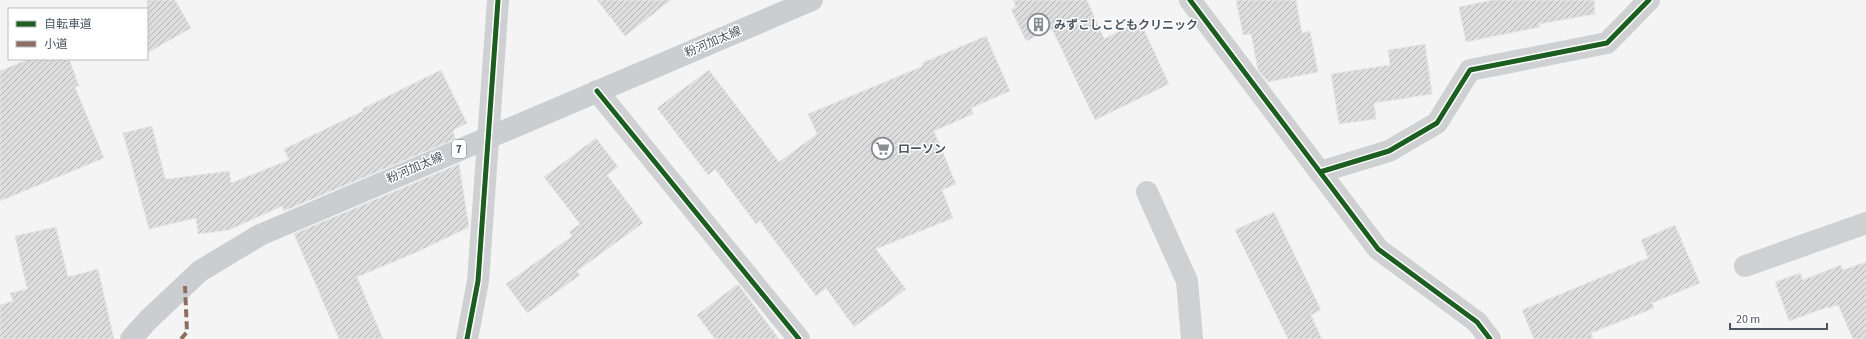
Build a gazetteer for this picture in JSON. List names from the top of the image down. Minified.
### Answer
{"streets":{"main road":["粉河加太線","7"]},"places":{"building":["みずこしこどもクリニック"],"supermarket":["ローソン"]},"legend":["自転車道","小道"],"scale_bar":"20 m"}
